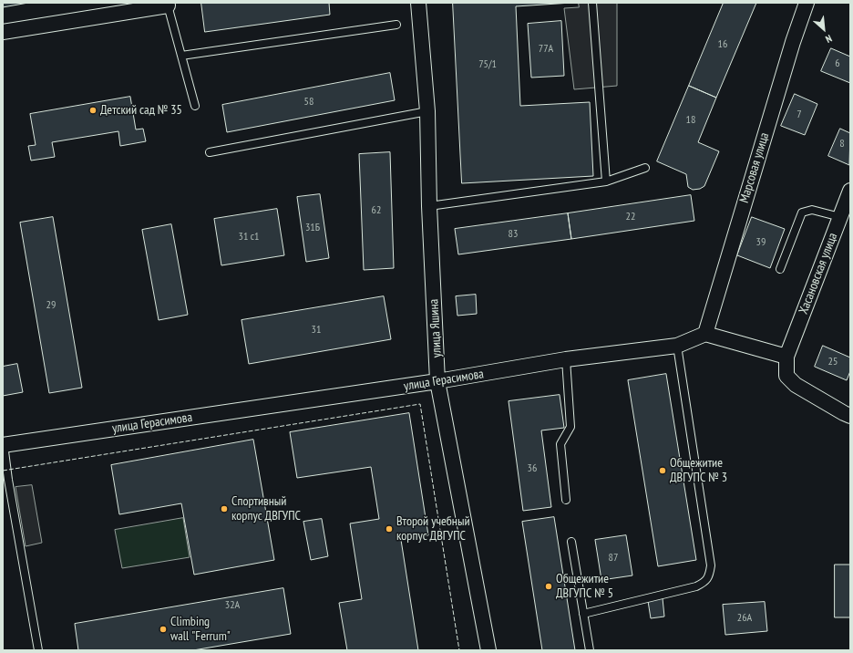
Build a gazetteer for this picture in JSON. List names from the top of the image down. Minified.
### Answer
{"streets":{"street":["Марсовая улица","Хасановская улица","улица Яшина","улица Герасимова"]},"crossings":[["Марсовая улица","улица Герасимова"],["улица Яшина","улица Герасимова"]],"places":["Детский сад № 35","Общежитие ДВГУПС № 3","Спортивный корпус ДВГУПС","Второй учебный корпус ДВГУПС","Общежитие ДВГУПС № 5","Climbing wall \"Ferrum\""],"house_numbers":["16","77А","6","75/1","58","7","18","8","62","22","31Б","83","31 с1","39","29","31","25","36","87","32А","26А"],"north":"bottom right"}
